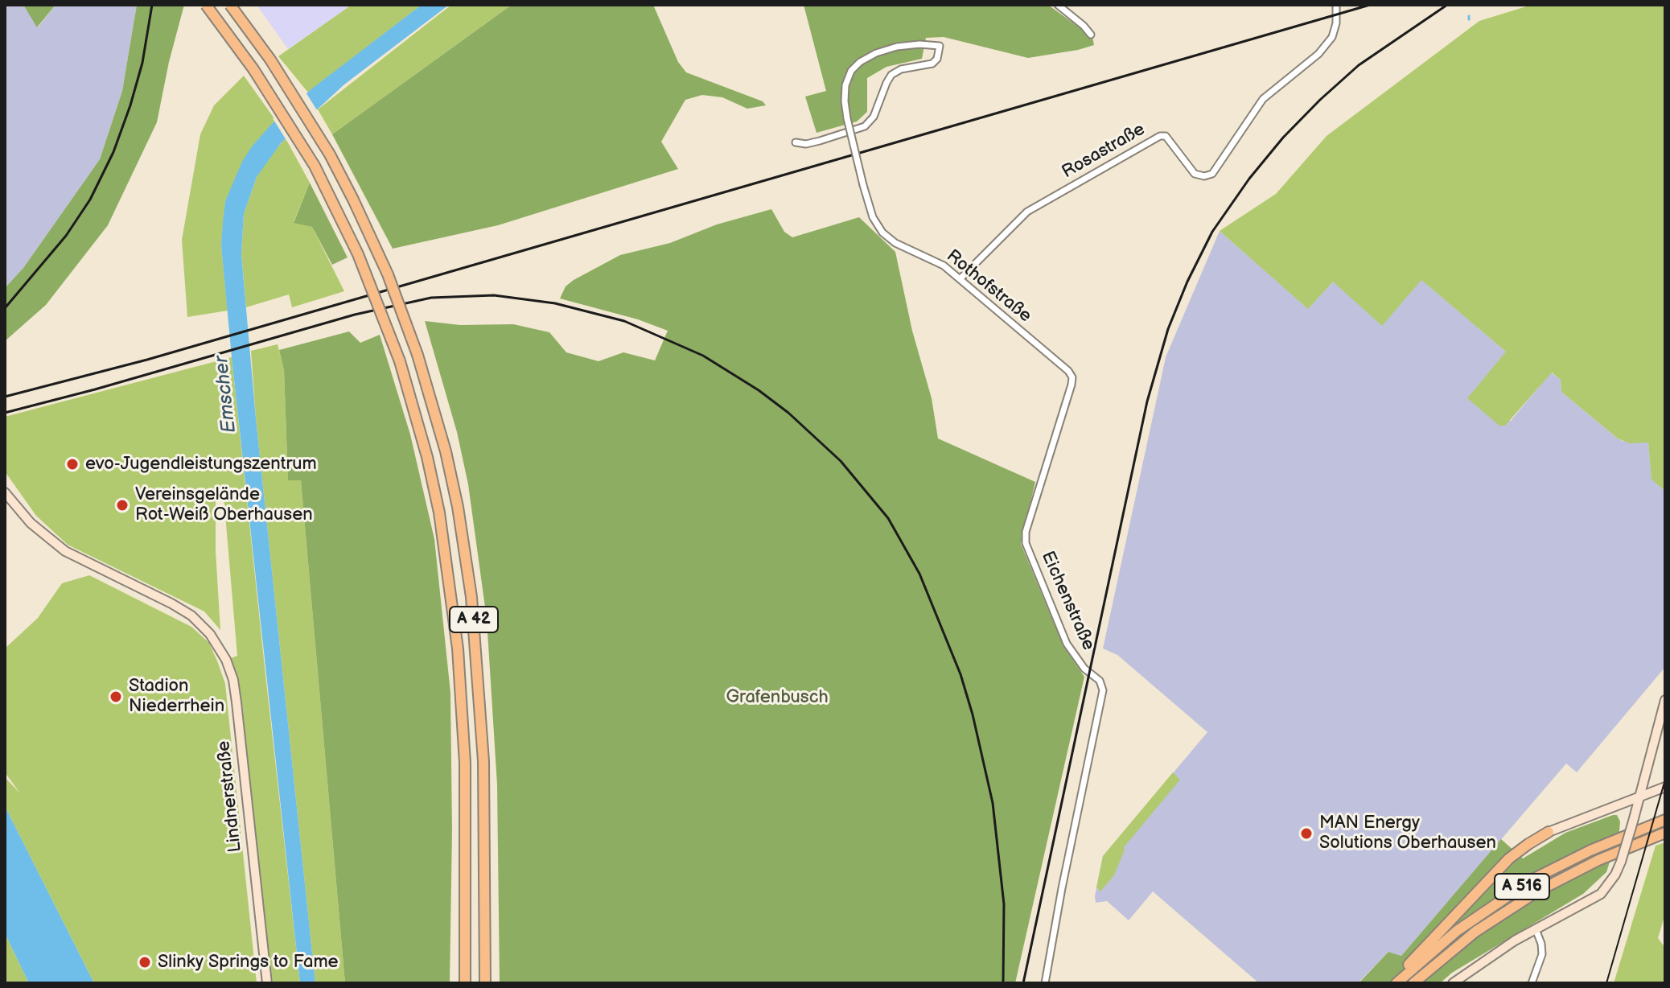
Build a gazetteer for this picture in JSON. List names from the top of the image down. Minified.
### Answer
{"streets":{"highway":["A 42","A 516"],"street":["Rosastraße","Rothofstraße","Eichenstraße","Lindnerstraße"]},"crossings":[["Rosastraße","Rothofstraße"],["Rothofstraße","Eichenstraße"]],"water":["Emscher"],"parks":["Grafenbusch"],"places":["evo-Jugendleistungszentrum","Vereinsgelände Rot-Weiß Oberhausen","Stadion Niederrhein","MAN Energy Solutions Oberhausen","Slinky Springs to Fame"]}
